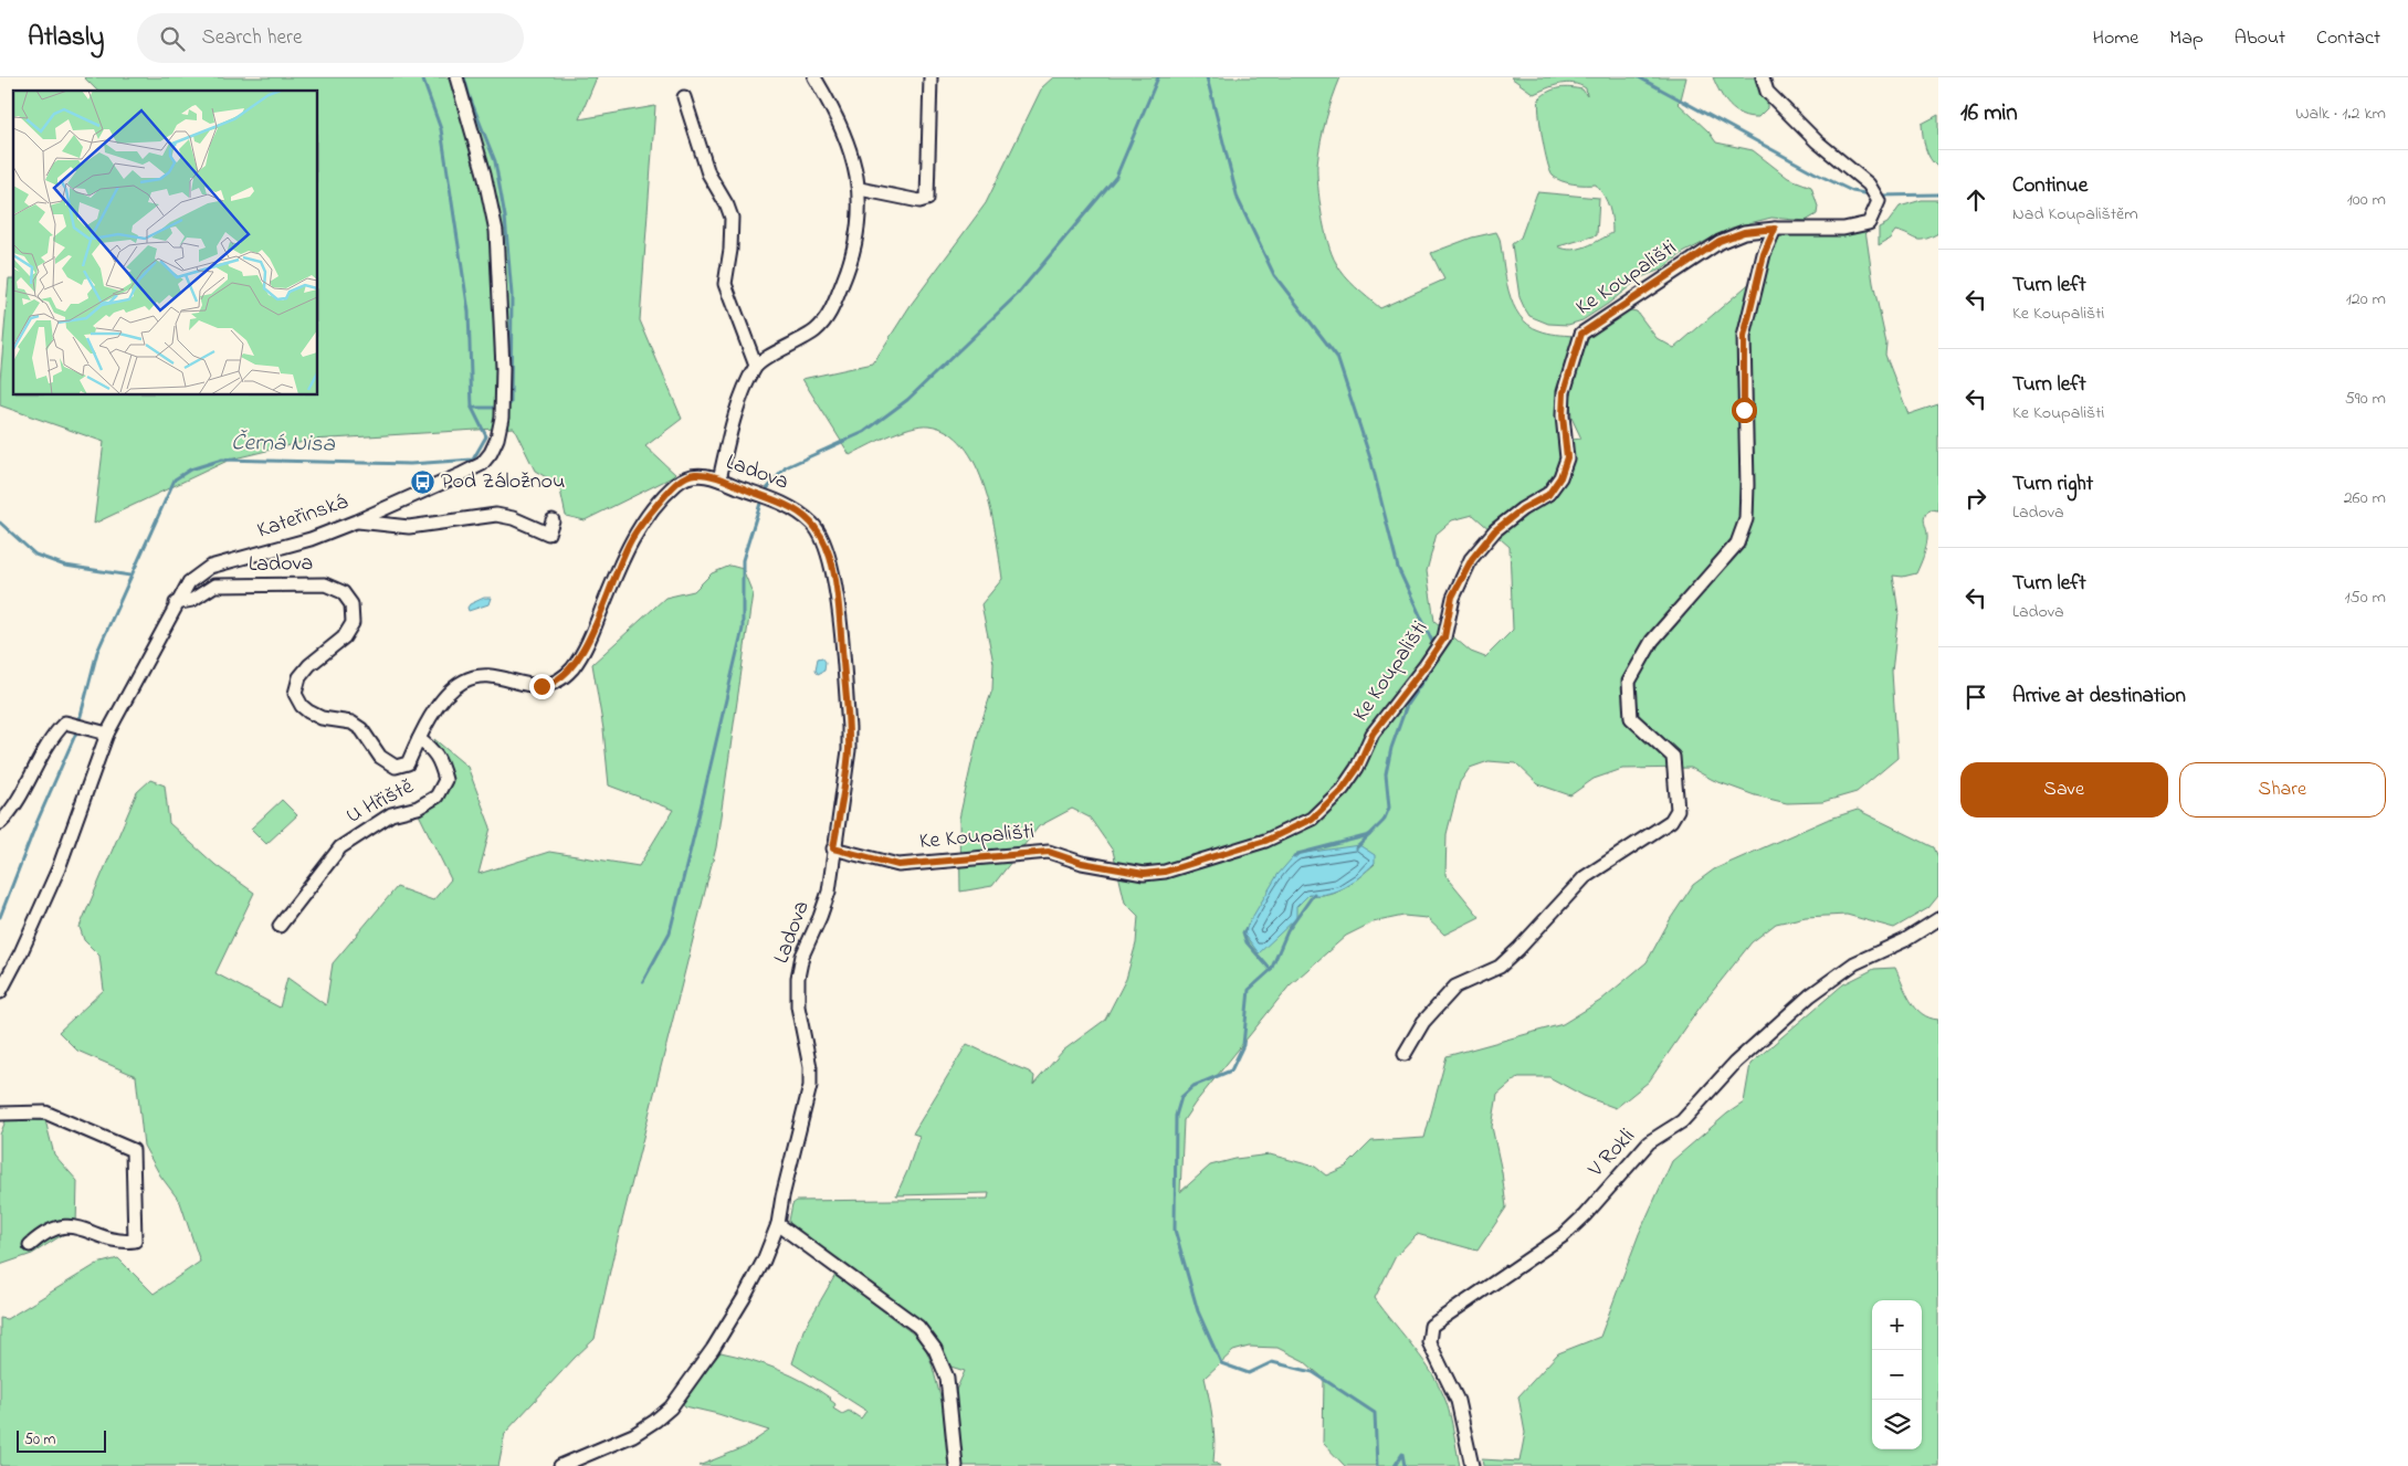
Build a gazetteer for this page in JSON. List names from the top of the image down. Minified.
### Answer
{"streets":{"street":["Ke Koupališti","Ladova","Kateřinská","U Hřiště","V Rokli"]},"crossings":[["Ke Koupališti","Ladova"],["Ladova","Kateřinská"],["Ladova","U Hřiště"]],"water":["Černá Nisa"],"places":{"bus stop":["Pod Záložnou"]},"scale_bar":"50 m","page":{"header":"Atlasly","search":"Search here","nav":["Home","Map","About","Contact"],"heading":["16 min","Walk · 1.2 km"],"list":[["Continue","Nad Koupalištěm","100 m"],["Turn left","Ke Koupališti","120 m"],["Turn left","Ke Koupališti","590 m"],["Turn right","Ladova","260 m"],["Turn left","Ladova","150 m"],"Arrive at destination"],"buttons":["Save","Share"],"map_buttons":["+","−"],"scale":"50 m"}}
